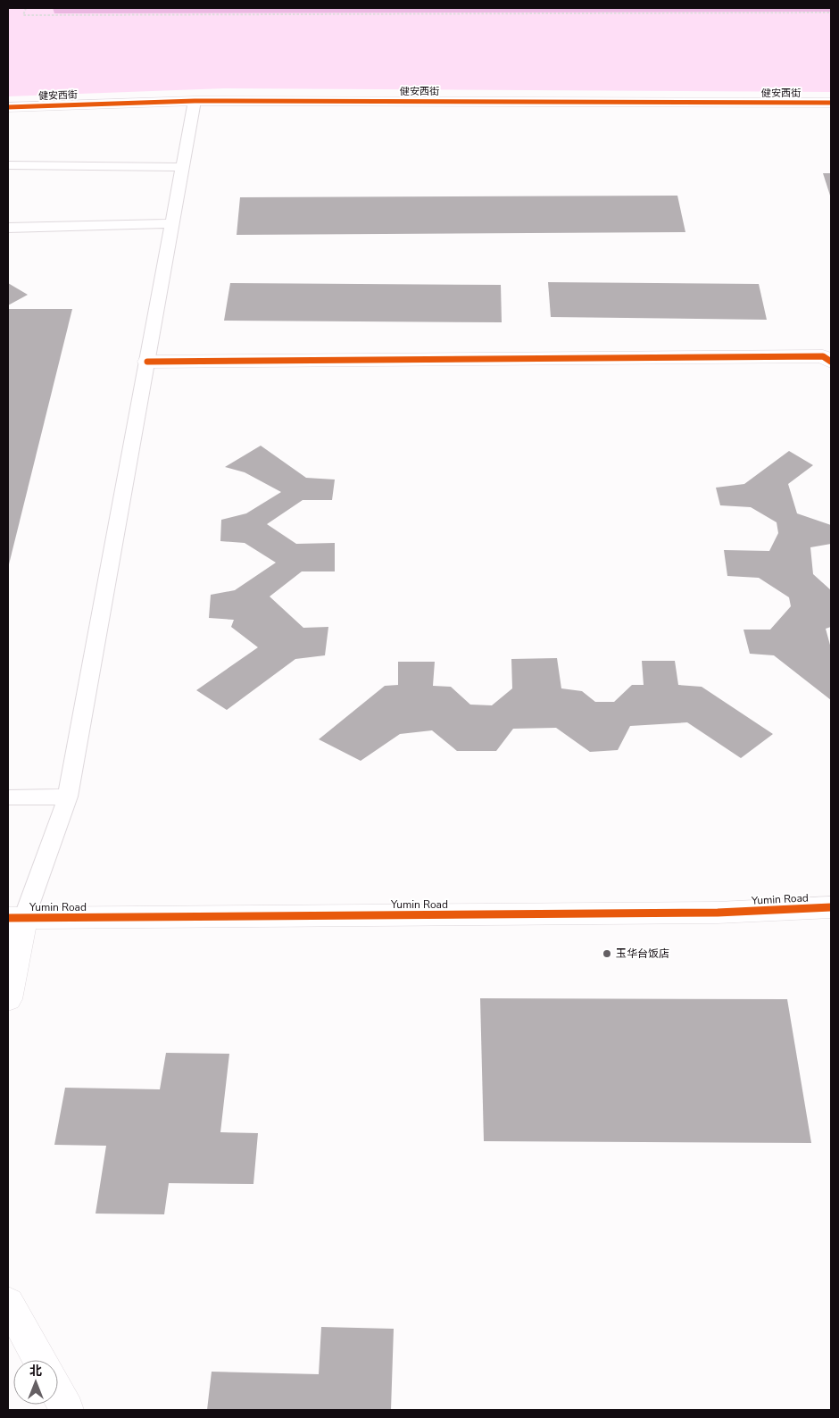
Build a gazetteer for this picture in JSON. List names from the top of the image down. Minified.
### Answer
{"streets":{"street":["健安西街","Yumin Road"]},"places":["玉华台饭店"],"north":"top"}
